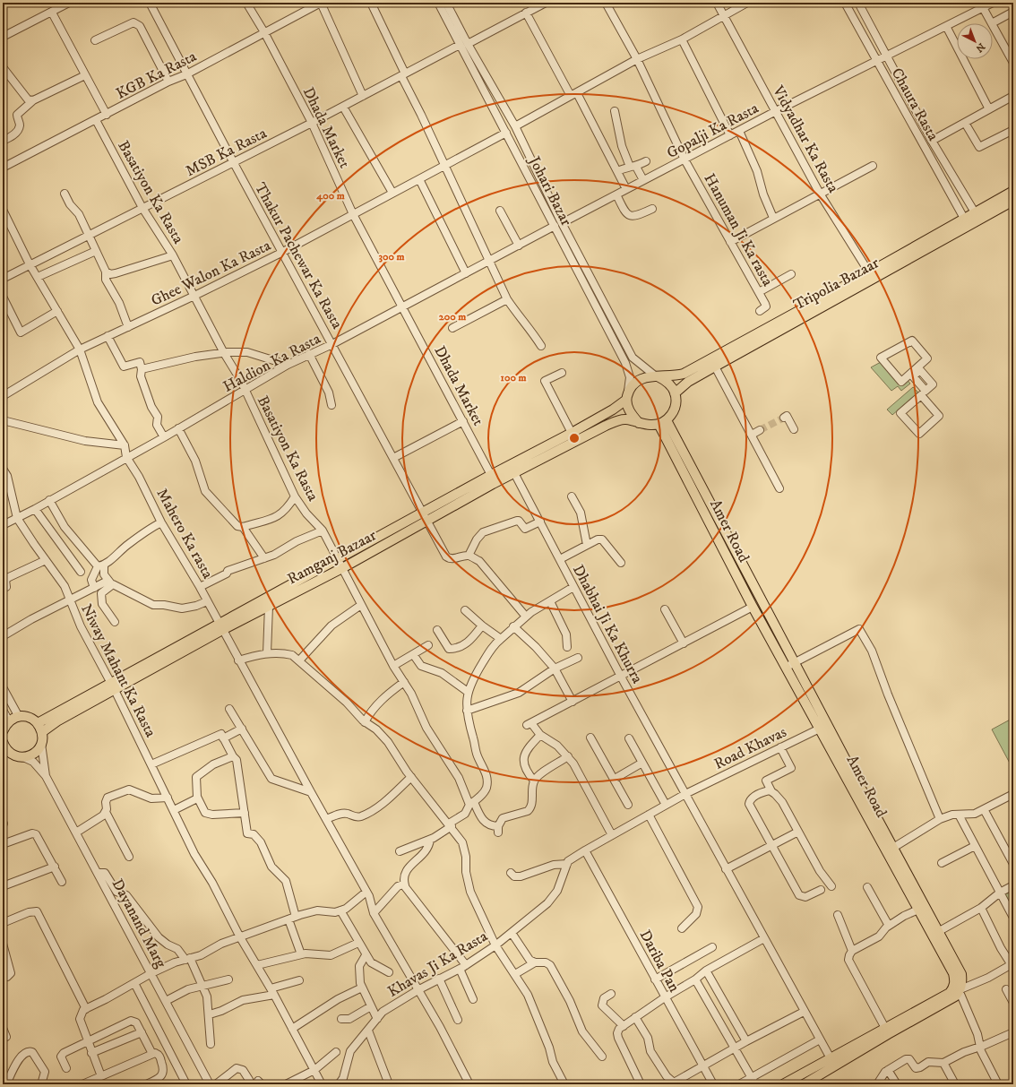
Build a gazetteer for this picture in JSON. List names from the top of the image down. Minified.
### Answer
{"streets":{"main road":["Tripolia Bazaar","Amer Road","Ramganj Bazaar"],"street":["KGB Ka Rasta","Chaura Rasta","Dhada Market","Gopalji Ka Rasta","Vidyadhar Ka Rasta","MSB Ka Rasta","Johari Bazar","Basatiyon Ka Rasta","Hanuman Ji Ka rasta","Thakur Pachewar Ka Rasta","Ghee Walon Ka Rasta","Haldion Ka Rasta","Mahero Ka rasta","Dhabhai Ji Ka Khurra","Niway Mahant Ka Rasta","Road Khavas","Dayanand Marg","Dariba Pan","Khavas Ji Ka Rasta"]},"crossings":[["KGB Ka Rasta","Dhada Market"],["KGB Ka Rasta","Basatiyon Ka Rasta"],["KGB Ka Rasta","Thakur Pachewar Ka Rasta"],["Chaura Rasta","Gopalji Ka Rasta"],["Chaura Rasta","Tripolia Bazaar"],["Dhada Market","MSB Ka Rasta"],["Dhada Market","Ghee Walon Ka Rasta"],["Dhada Market","Haldion Ka Rasta"],["Dhada Market","Ramganj Bazaar"],["Gopalji Ka Rasta","Vidyadhar Ka Rasta"],["Gopalji Ka Rasta","Johari Bazar"],["Gopalji Ka Rasta","Hanuman Ji Ka rasta"],["Vidyadhar Ka Rasta","Tripolia Bazaar"],["MSB Ka Rasta","Johari Bazar"],["MSB Ka Rasta","Basatiyon Ka Rasta"],["MSB Ka Rasta","Thakur Pachewar Ka Rasta"],["MSB Ka Rasta","Mahero Ka rasta"],["Johari Bazar","Ghee Walon Ka Rasta"],["Johari Bazar","Tripolia Bazaar"],["Johari Bazar","Haldion Ka Rasta"],["Johari Bazar","Amer Road"],["Johari Bazar","Ramganj Bazaar"],["Basatiyon Ka Rasta","Ghee Walon Ka Rasta"],["Basatiyon Ka Rasta","Haldion Ka Rasta"],["Basatiyon Ka Rasta","Ramganj Bazaar"],["Thakur Pachewar Ka Rasta","Ghee Walon Ka Rasta"],["Thakur Pachewar Ka Rasta","Haldion Ka Rasta"],["Thakur Pachewar Ka Rasta","Ramganj Bazaar"],["Ghee Walon Ka Rasta","Mahero Ka rasta"],["Tripolia Bazaar","Amer Road"],["Tripolia Bazaar","Ramganj Bazaar"],["Haldion Ka Rasta","Mahero Ka rasta"],["Haldion Ka Rasta","Niway Mahant Ka Rasta"],["Amer Road","Ramganj Bazaar"],["Amer Road","Dhabhai Ji Ka Khurra"],["Amer Road","Road Khavas"],["Mahero Ka rasta","Ramganj Bazaar"],["Mahero Ka rasta","Khavas Ji Ka Rasta"],["Ramganj Bazaar","Dhabhai Ji Ka Khurra"],["Ramganj Bazaar","Niway Mahant Ka Rasta"],["Dhabhai Ji Ka Khurra","Road Khavas"],["Dhabhai Ji Ka Khurra","Khavas Ji Ka Rasta"],["Road Khavas","Khavas Ji Ka Rasta"],["Dariba Pan","Khavas Ji Ka Rasta"]],"north":"bottom right","rings":["400 m","300 m","200 m","100 m"]}
